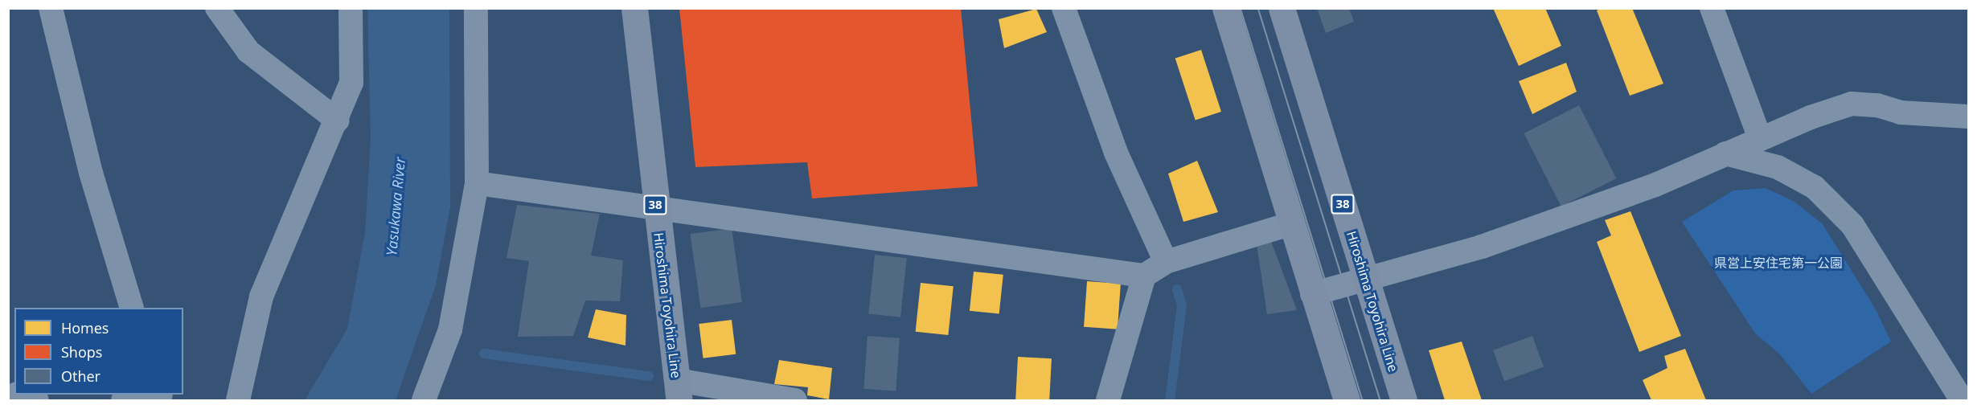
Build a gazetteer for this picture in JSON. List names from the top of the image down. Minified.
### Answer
{"streets":{"main road":["38","Hiroshima Toyohira Line"]},"water":["Yasukawa River"],"parks":["県営上安住宅第一公園"],"legend":["Homes","Shops","Other"]}
